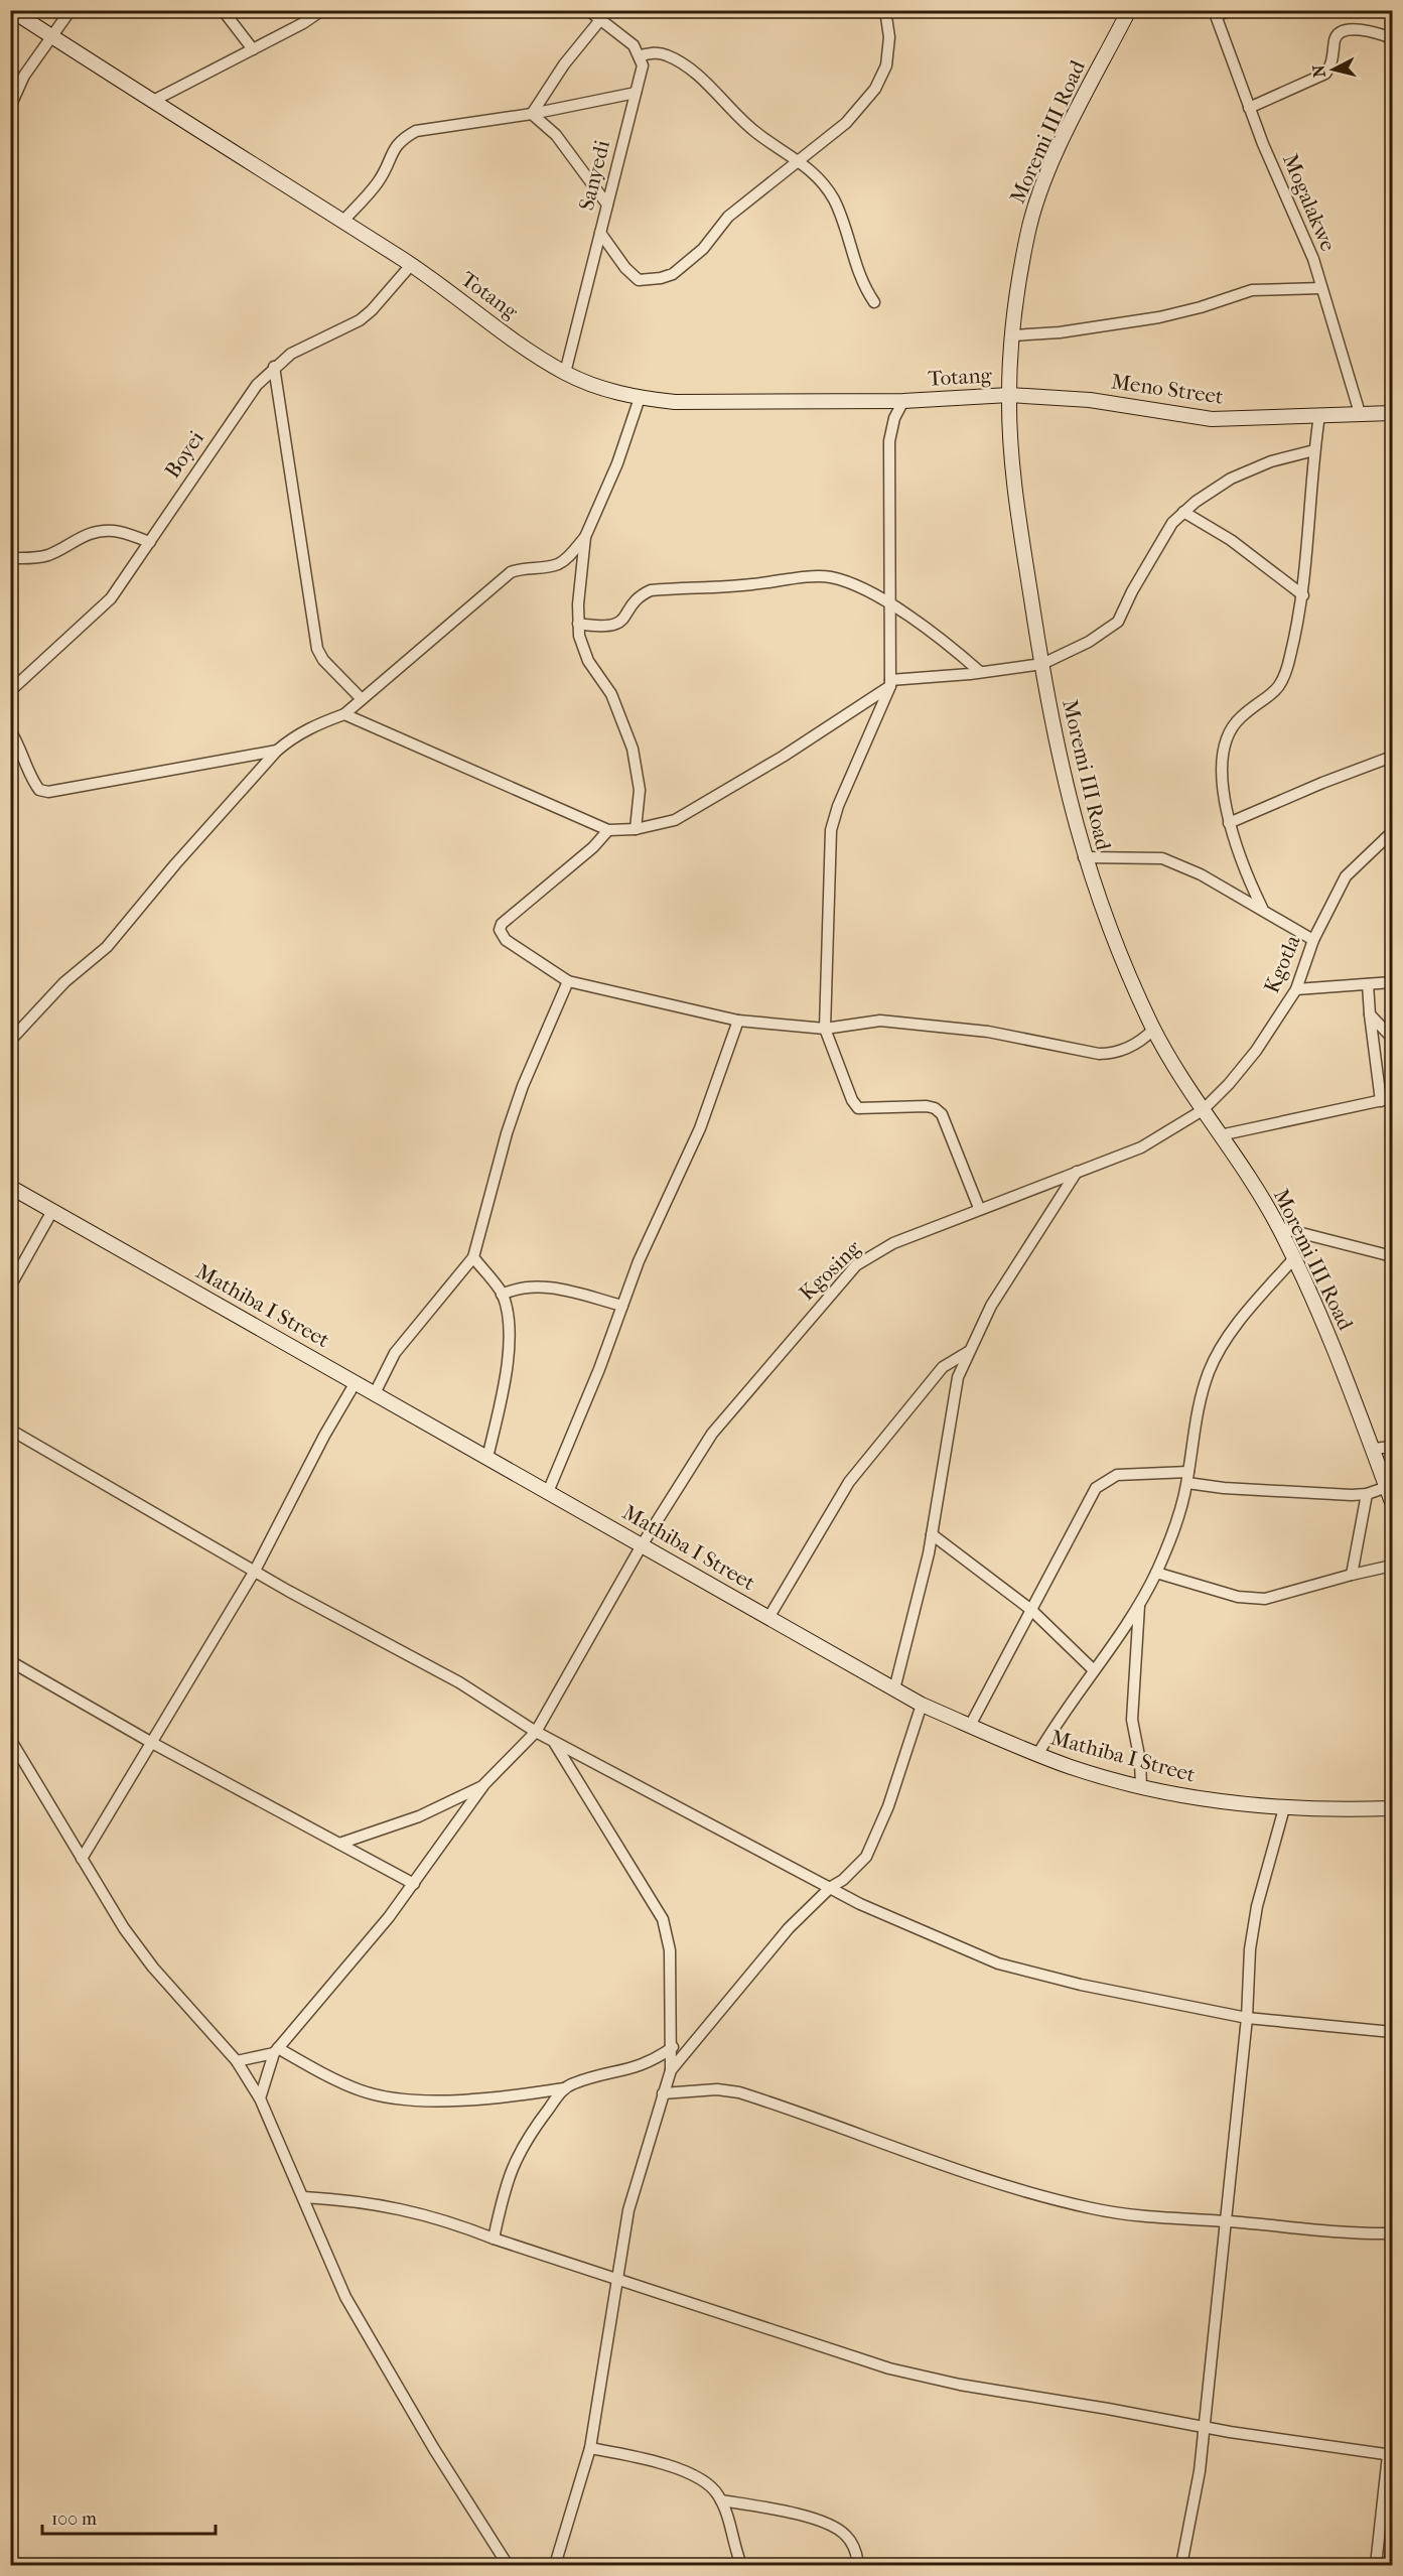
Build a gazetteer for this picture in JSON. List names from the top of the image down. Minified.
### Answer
{"streets":{"street":["Moremi III Road","Sanyedi","Mogalakwe","Totang","Meno Street","Boyei","Kgotla","Kgosing","Mathiba I Street"]},"crossings":[["Moremi III Road","Totang"],["Moremi III Road","Meno Street"],["Moremi III Road","Kgotla"],["Moremi III Road","Kgosing"],["Sanyedi","Totang"],["Mogalakwe","Meno Street"],["Totang","Meno Street"],["Totang","Boyei"],["Kgotla","Kgosing"],["Kgosing","Mathiba I Street"]],"scale_bar":"100 m","north":"left"}
